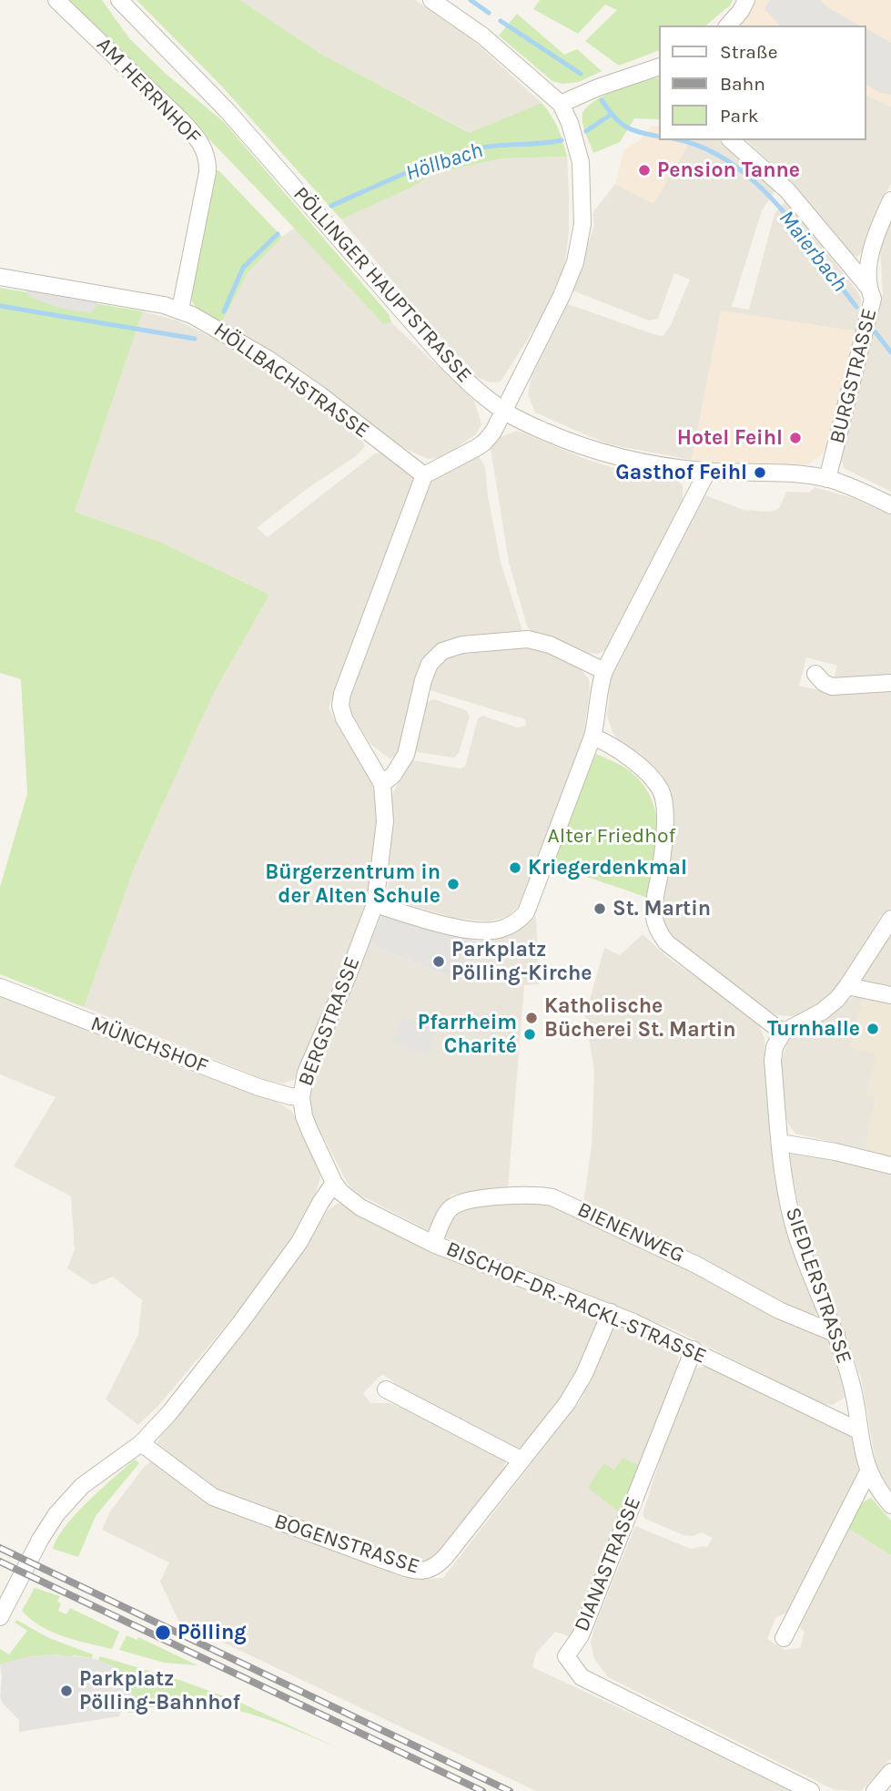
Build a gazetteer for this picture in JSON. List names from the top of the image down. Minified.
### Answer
{"streets":{"street":["AM HERRNHOF","PÖLLINGER HAUPTSTRASSE","BURGSTRASSE","HÖLLBACHSTRASSE","BERGSTRASSE","MÜNCHSHOF","BIENENWEG","SIEDLERSTRASSE","BISCHOF-DR.-RACKL-STRASSE","BOGENSTRASSE","DIANASTRASSE"]},"crossings":[["AM HERRNHOF","HÖLLBACHSTRASSE"],["PÖLLINGER HAUPTSTRASSE","BURGSTRASSE"],["HÖLLBACHSTRASSE","BERGSTRASSE"],["BERGSTRASSE","MÜNCHSHOF"],["BERGSTRASSE","BISCHOF-DR.-RACKL-STRASSE"],["BIENENWEG","SIEDLERSTRASSE"],["BIENENWEG","BISCHOF-DR.-RACKL-STRASSE"],["SIEDLERSTRASSE","BISCHOF-DR.-RACKL-STRASSE"],["BISCHOF-DR.-RACKL-STRASSE","BOGENSTRASSE"],["BISCHOF-DR.-RACKL-STRASSE","DIANASTRASSE"]],"water":["Höllbach","Maierbach"],"parks":["Alter Friedhof"],"places":["Pension Tanne","Hotel Feihl","Gasthof Feihl","Kriegerdenkmal","Bürgerzentrum in der Alten Schule","St. Martin","Parkplatz Pölling-Kirche","Katholische Bücherei St. Martin","Turnhalle","Pfarrheim Charité","Pölling","Parkplatz Pölling-Bahnhof"],"legend":["Straße","Bahn","Park"]}
